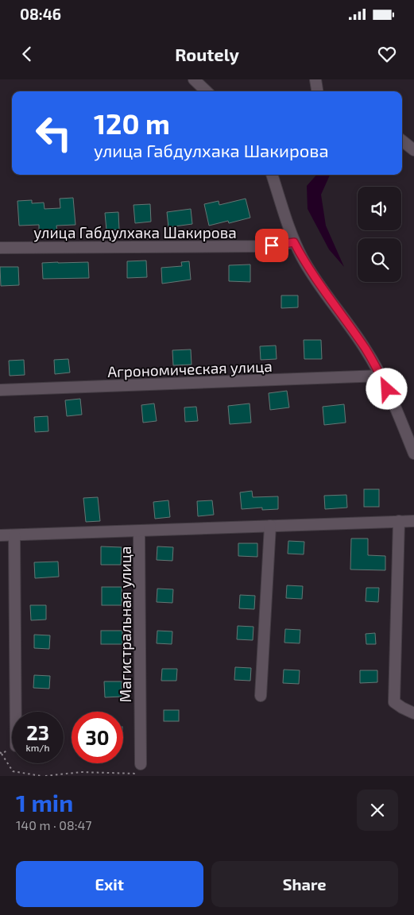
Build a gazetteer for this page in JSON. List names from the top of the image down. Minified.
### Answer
{"streets":{"street":["улица Габдулхака Шакирова","Агрономическая улица","Магистральная улица"]},"page":{"status":"08:46","header":"Routely","turn":["120 m","улица Габдулхака Шакирова"],"speed":"23 km/h","limit":"30","heading":["1 min","140 m · 08:47"],"buttons":["Exit","Share"]}}
